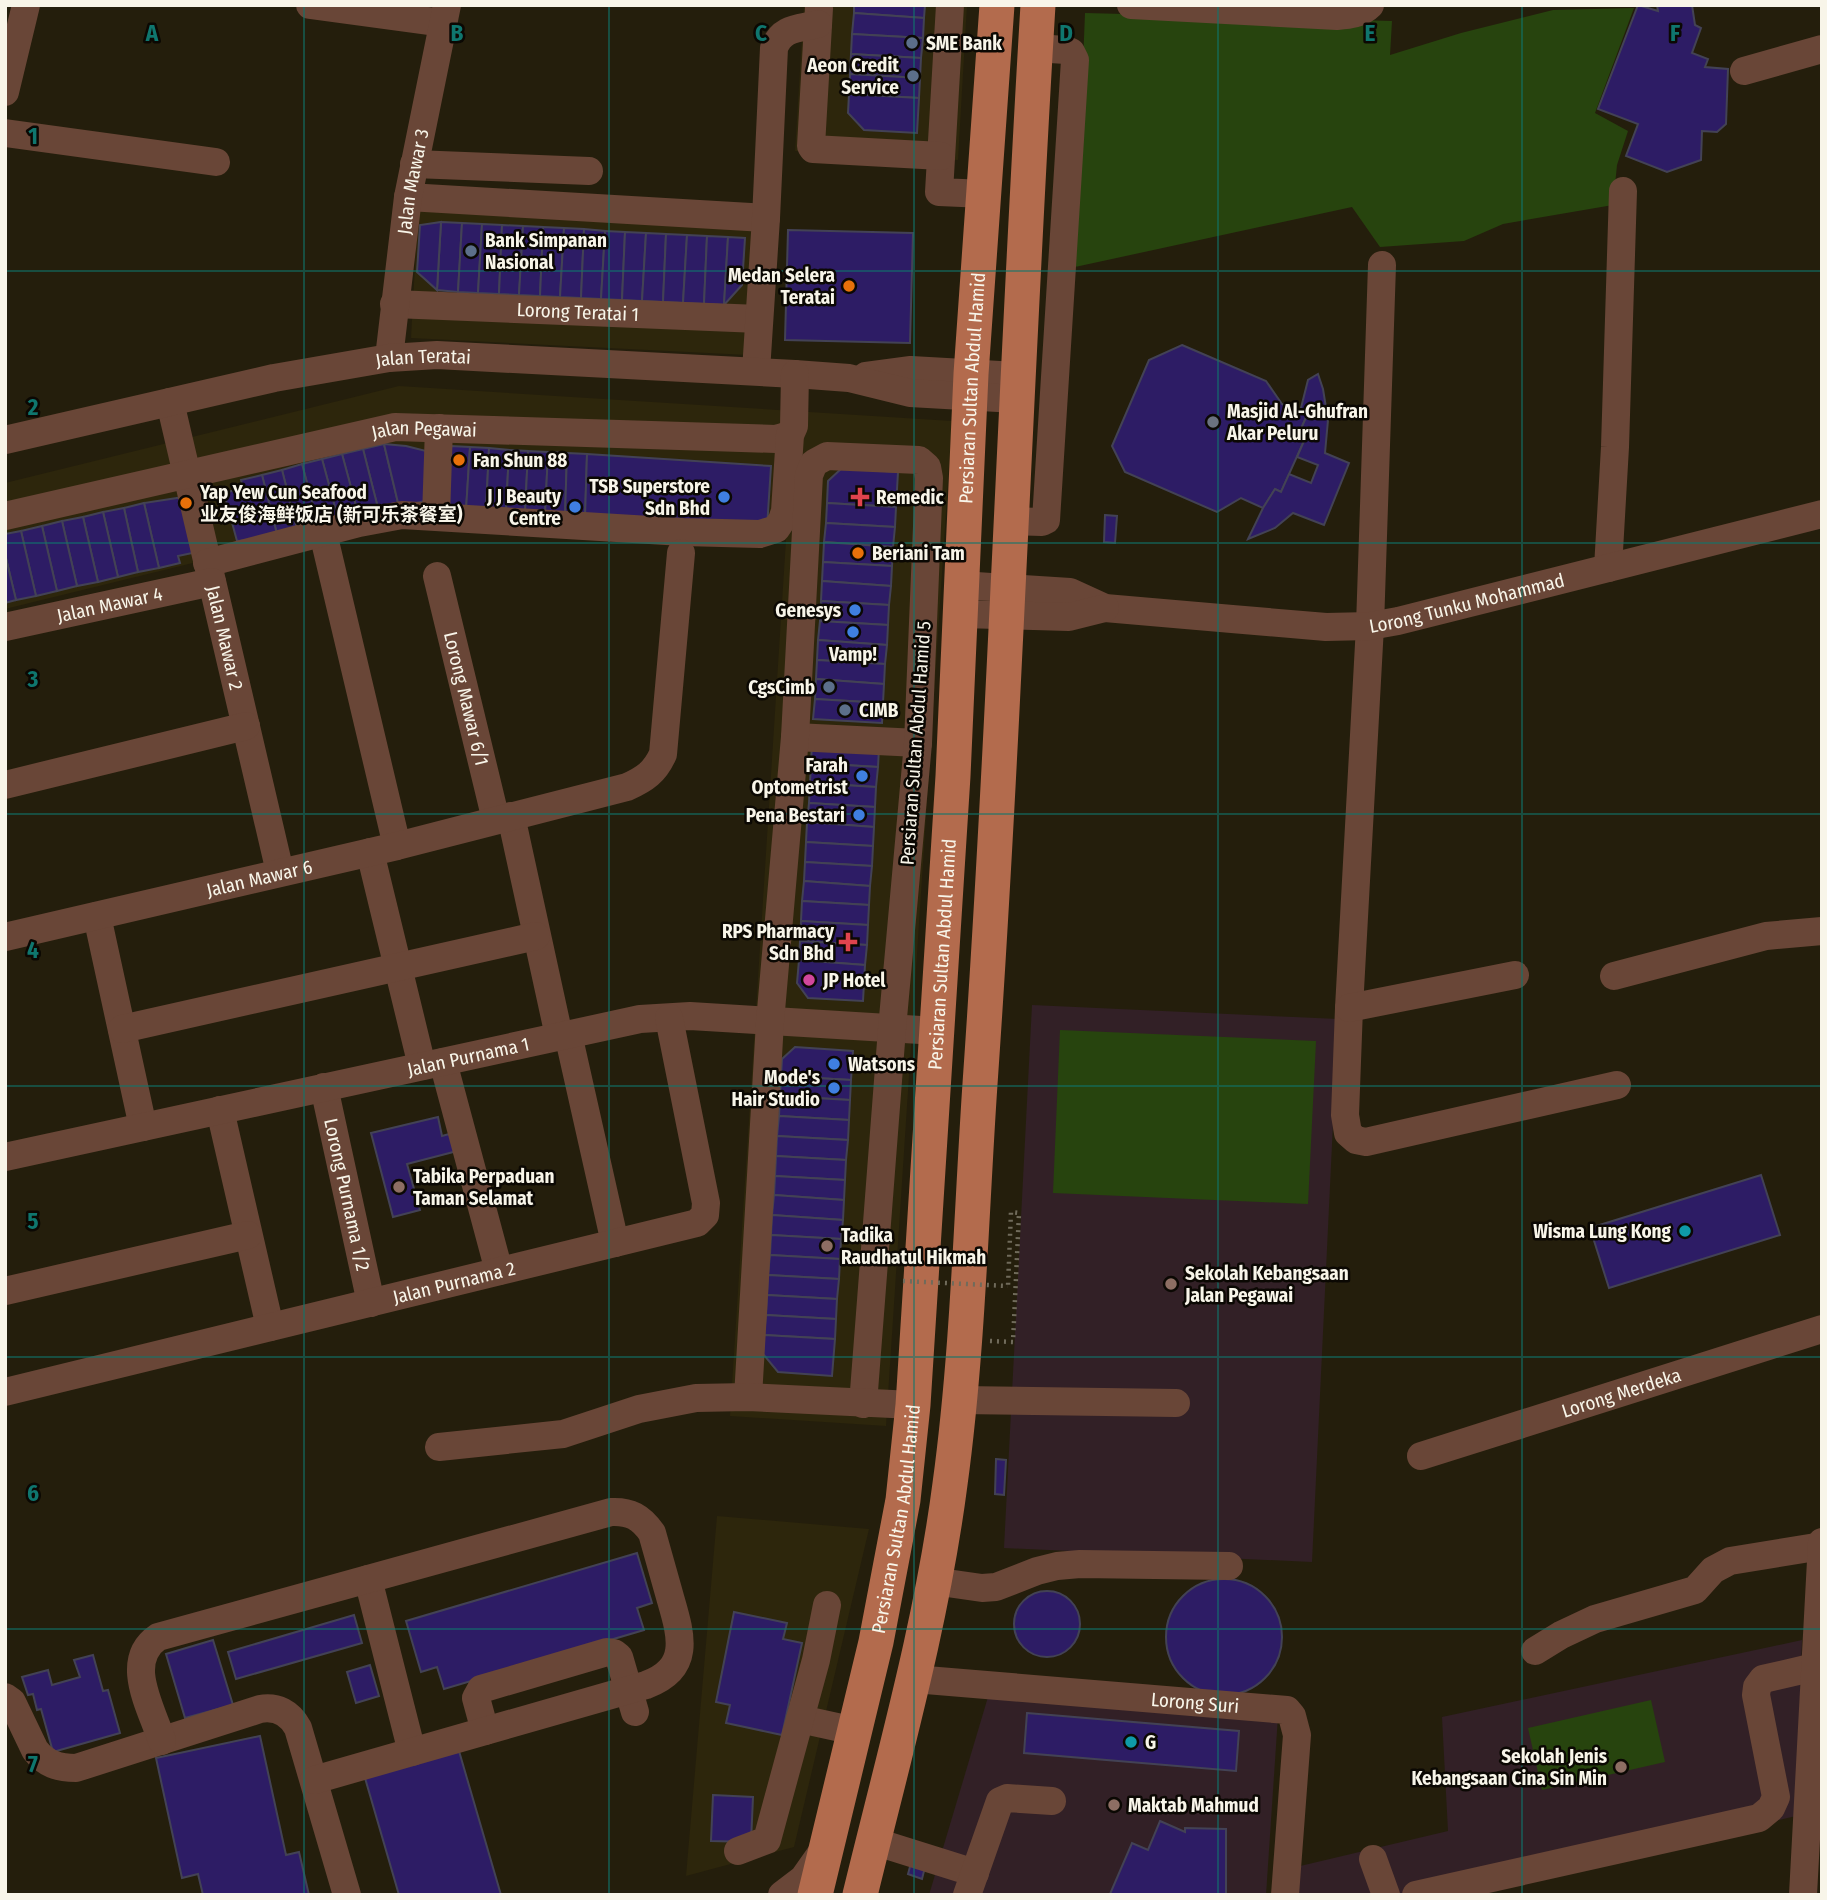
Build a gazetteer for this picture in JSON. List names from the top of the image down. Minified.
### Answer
{"streets":{"main road":["Persiaran Sultan Abdul Hamid"],"street":["Jalan Mawar 3","Lorong Teratai 1","Jalan Teratai","Jalan Pegawai","Lorong Tunku Mohammad","Jalan Mawar 4","Jalan Mawar 2","Lorong Mawar 6/1","Persiaran Sultan Abdul Hamid 5","Jalan Mawar 6","Jalan Purnama 1","Lorong Purnama 1/2","Jalan Purnama 2","Lorong Merdeka","Lorong Suri"]},"crossings":[["Jalan Mawar 3","Lorong Teratai 1"],["Jalan Mawar 3","Jalan Teratai"],["Jalan Teratai","Persiaran Sultan Abdul Hamid"],["Jalan Teratai","Jalan Mawar 2"],["Persiaran Sultan Abdul Hamid","Lorong Tunku Mohammad"],["Persiaran Sultan Abdul Hamid","Jalan Purnama 1"],["Jalan Pegawai","Jalan Mawar 4"],["Jalan Pegawai","Jalan Mawar 2"],["Jalan Mawar 4","Jalan Mawar 2"],["Jalan Mawar 2","Jalan Mawar 6"],["Lorong Mawar 6/1","Jalan Mawar 6"],["Lorong Mawar 6/1","Jalan Purnama 1"],["Lorong Mawar 6/1","Jalan Purnama 2"],["Persiaran Sultan Abdul Hamid 5","Jalan Purnama 1"],["Jalan Purnama 1","Lorong Purnama 1/2"],["Jalan Purnama 1","Jalan Purnama 2"],["Lorong Purnama 1/2","Jalan Purnama 2"]],"places":{"other":["SME Bank","Aeon Credit Service","Bank Simpanan Nasional","Medan Selera Teratai","Masjid Al-Ghufran Akar Peluru","Fan Shun 88","TSB Superstore Sdn Bhd","Yap Yew Cun Seafood 业友俊海鲜饭店 (新可乐茶餐室)","J J Beauty Centre","Beriani Tam","Genesys","Vamp!","CgsCimb","CIMB","Farah Optometrist","Pena Bestari","JP Hotel","Watsons","Mode's Hair Studio","Tabika Perpaduan Taman Selamat","Wisma Lung Kong","Tadika Raudhatul Hikmah","Sekolah Kebangsaan Jalan Pegawai","G","Sekolah Jenis Kebangsaan Cina Sin Min","Maktab Mahmud"],"health":["Remedic","RPS Pharmacy Sdn Bhd"]},"grid":{"columns":["A","B","C","D","E","F"],"rows":["1","2","3","4","5","6","7"]}}
